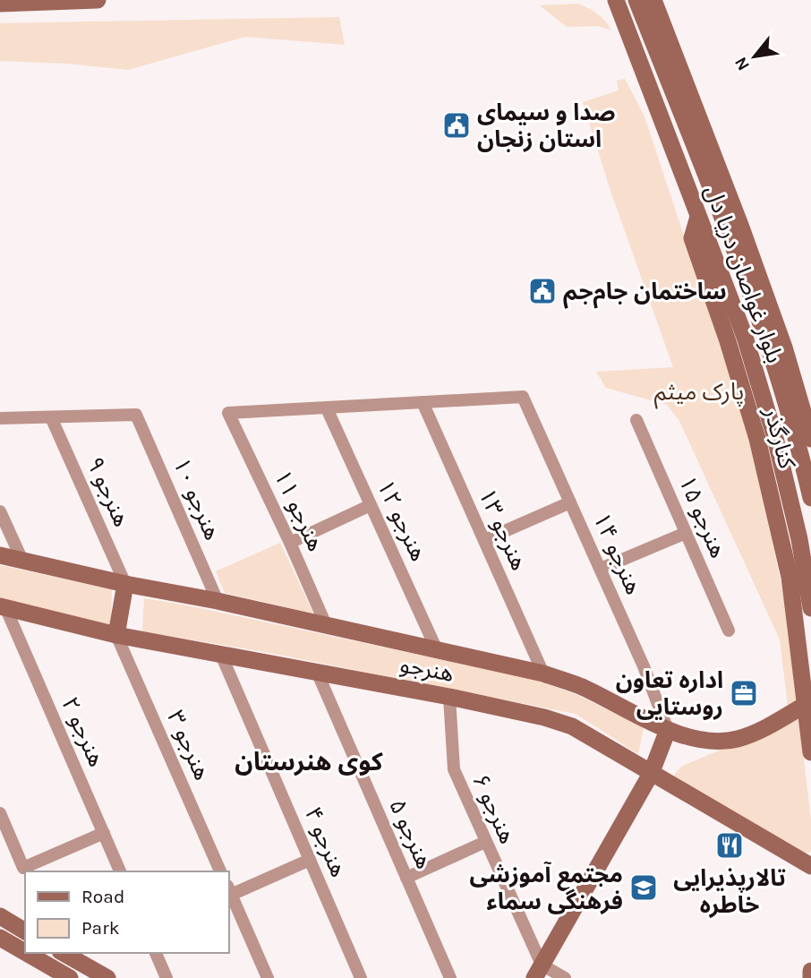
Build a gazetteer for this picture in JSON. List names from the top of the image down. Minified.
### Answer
{"streets":{"street":["بلوار غواصان دریا دل","کنارگذر","هنرجو ۹","هنرجو ۱۰","هنرجو ۱۱","هنرجو ۱۵","هنرجو ۱۲","هنرجو ۱۳","هنرجو ۱۴","هنرجو","هنرجو ۲","هنرجو ۳","هنرجو ۶","هنرجو ۵","هنرجو ۴"]},"crossings":[["بلوار غواصان دریا دل","کنارگذر"],["کنارگذر","هنرجو"],["هنرجو ۹","هنرجو ۱۰"],["هنرجو ۹","هنرجو"],["هنرجو ۱۰","هنرجو"],["هنرجو ۱۱","هنرجو ۱۲"],["هنرجو ۱۱","هنرجو"],["هنرجو ۱۲","هنرجو"],["هنرجو ۱۳","هنرجو ۱۴"],["هنرجو ۱۳","هنرجو"],["هنرجو ۱۴","هنرجو"],["هنرجو","هنرجو ۲"],["هنرجو","هنرجو ۳"],["هنرجو","هنرجو ۶"],["هنرجو","هنرجو ۵"],["هنرجو","هنرجو ۴"]],"districts":["کوی هنرستان"],"parks":["پارک میثم"],"places":{"public building":["صدا و سیمای استان زنجان","ساختمان جام‌جم"],"office":["اداره تعاون روستایی"],"restaurant":["تالارپذیرایی خاطره"],"school or university":["مجتمع آموزشی فرهنگی سماء"]},"legend":["Road","Park"],"north":"bottom left"}
